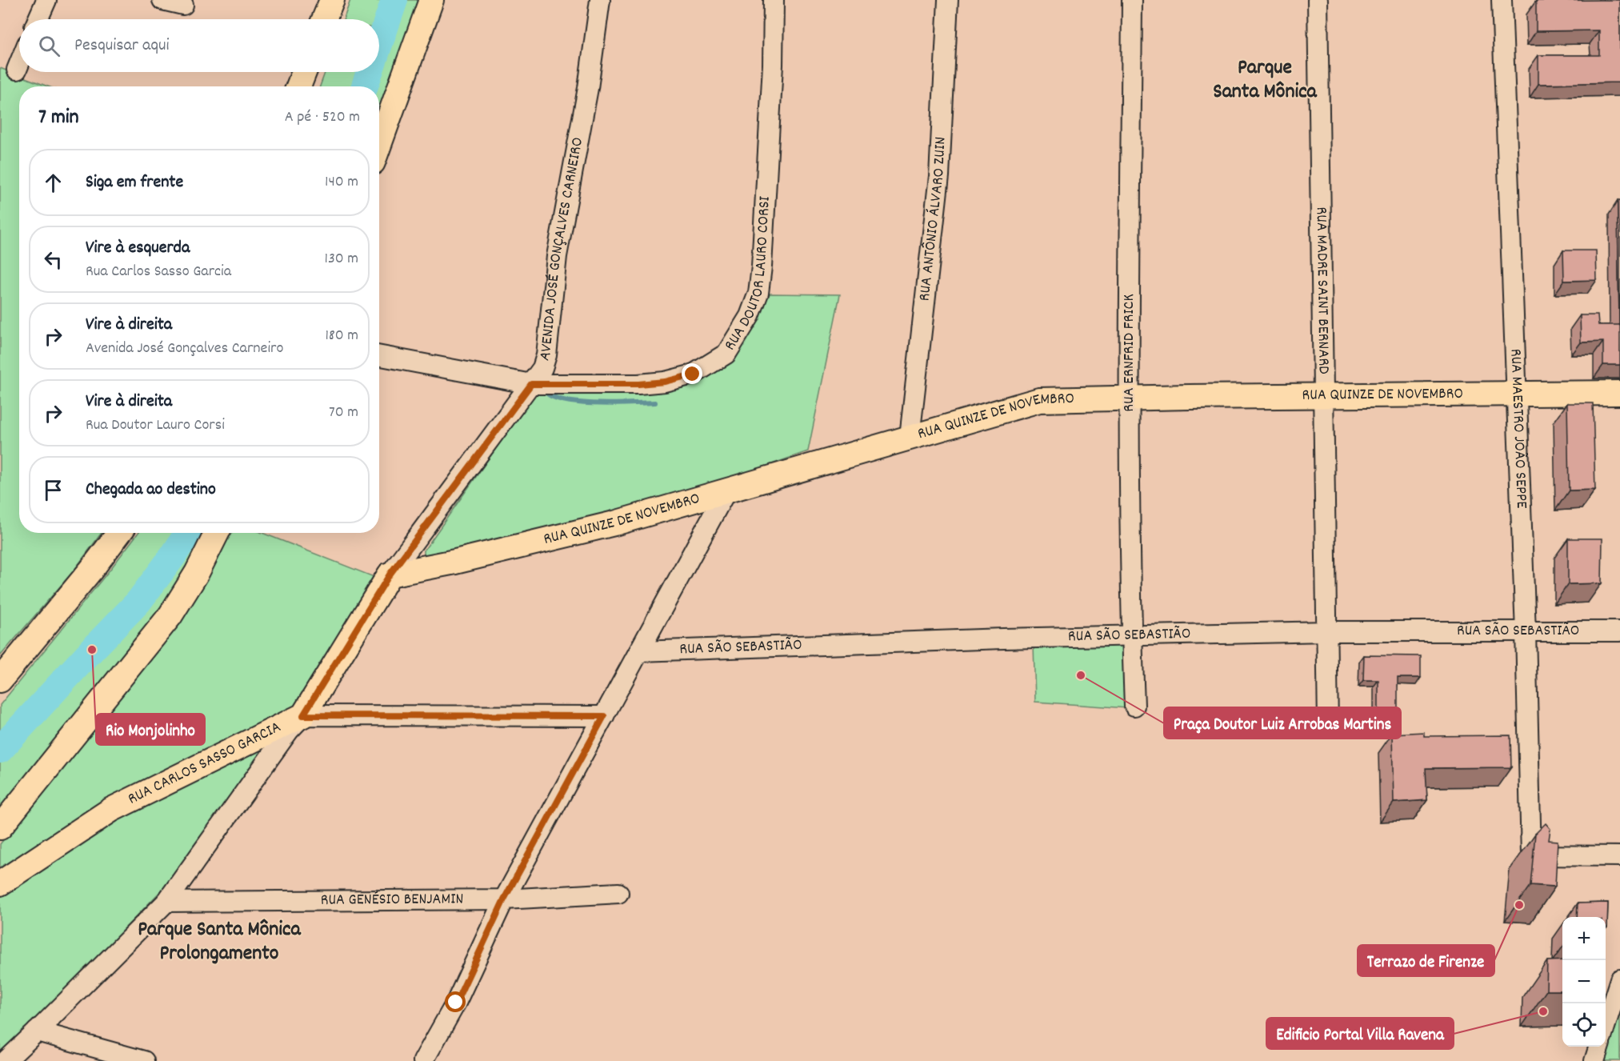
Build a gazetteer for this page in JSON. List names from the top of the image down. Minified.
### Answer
{"streets":{"main road":["AVENIDA JOSÉ GONÇALVES CARNEIRO","RUA QUINZE DE NOVEMBRO","RUA CARLOS SASSO GARCIA"],"street":["RUA ANTÔNIO ÁLVARO ZUIN","RUA DOUTOR LAURO CORSI","RUA MADRE SAINT BERNARD","RUA ERNFRID FRICK","RUA MAESTRO JOÃO SEPPE","RUA SÃO SEBASTIÃO","RUA GENÉSIO BENJAMIN"]},"crossings":[["RUA ANTÔNIO ÁLVARO ZUIN","RUA QUINZE DE NOVEMBRO"],["AVENIDA JOSÉ GONÇALVES CARNEIRO","RUA DOUTOR LAURO CORSI"],["AVENIDA JOSÉ GONÇALVES CARNEIRO","RUA QUINZE DE NOVEMBRO"],["AVENIDA JOSÉ GONÇALVES CARNEIRO","RUA CARLOS SASSO GARCIA"],["AVENIDA JOSÉ GONÇALVES CARNEIRO","RUA GENÉSIO BENJAMIN"],["RUA MADRE SAINT BERNARD","RUA QUINZE DE NOVEMBRO"],["RUA MADRE SAINT BERNARD","RUA SÃO SEBASTIÃO"],["RUA ERNFRID FRICK","RUA QUINZE DE NOVEMBRO"],["RUA ERNFRID FRICK","RUA SÃO SEBASTIÃO"],["RUA QUINZE DE NOVEMBRO","RUA MAESTRO JOÃO SEPPE"],["RUA MAESTRO JOÃO SEPPE","RUA SÃO SEBASTIÃO"]],"districts":["Parque Santa Mônica","Parque Santa Mônica Prolongamento"],"places":["Rio Monjolinho","Praça Doutor Luiz Arrobas Martins","Terrazo de Firenze","Edificio Portal Villa Ravena"],"page":{"search":"Pesquisar aqui","heading":["7 min","A pé · 520 m"],"list":[["Siga em frente","140 m"],["Vire à esquerda","Rua Carlos Sasso Garcia","130 m"],["Vire à direita","Avenida José Gonçalves Carneiro","180 m"],["Vire à direita","Rua Doutor Lauro Corsi","70 m"],"Chegada ao destino"],"map_buttons":["+","−"]}}
